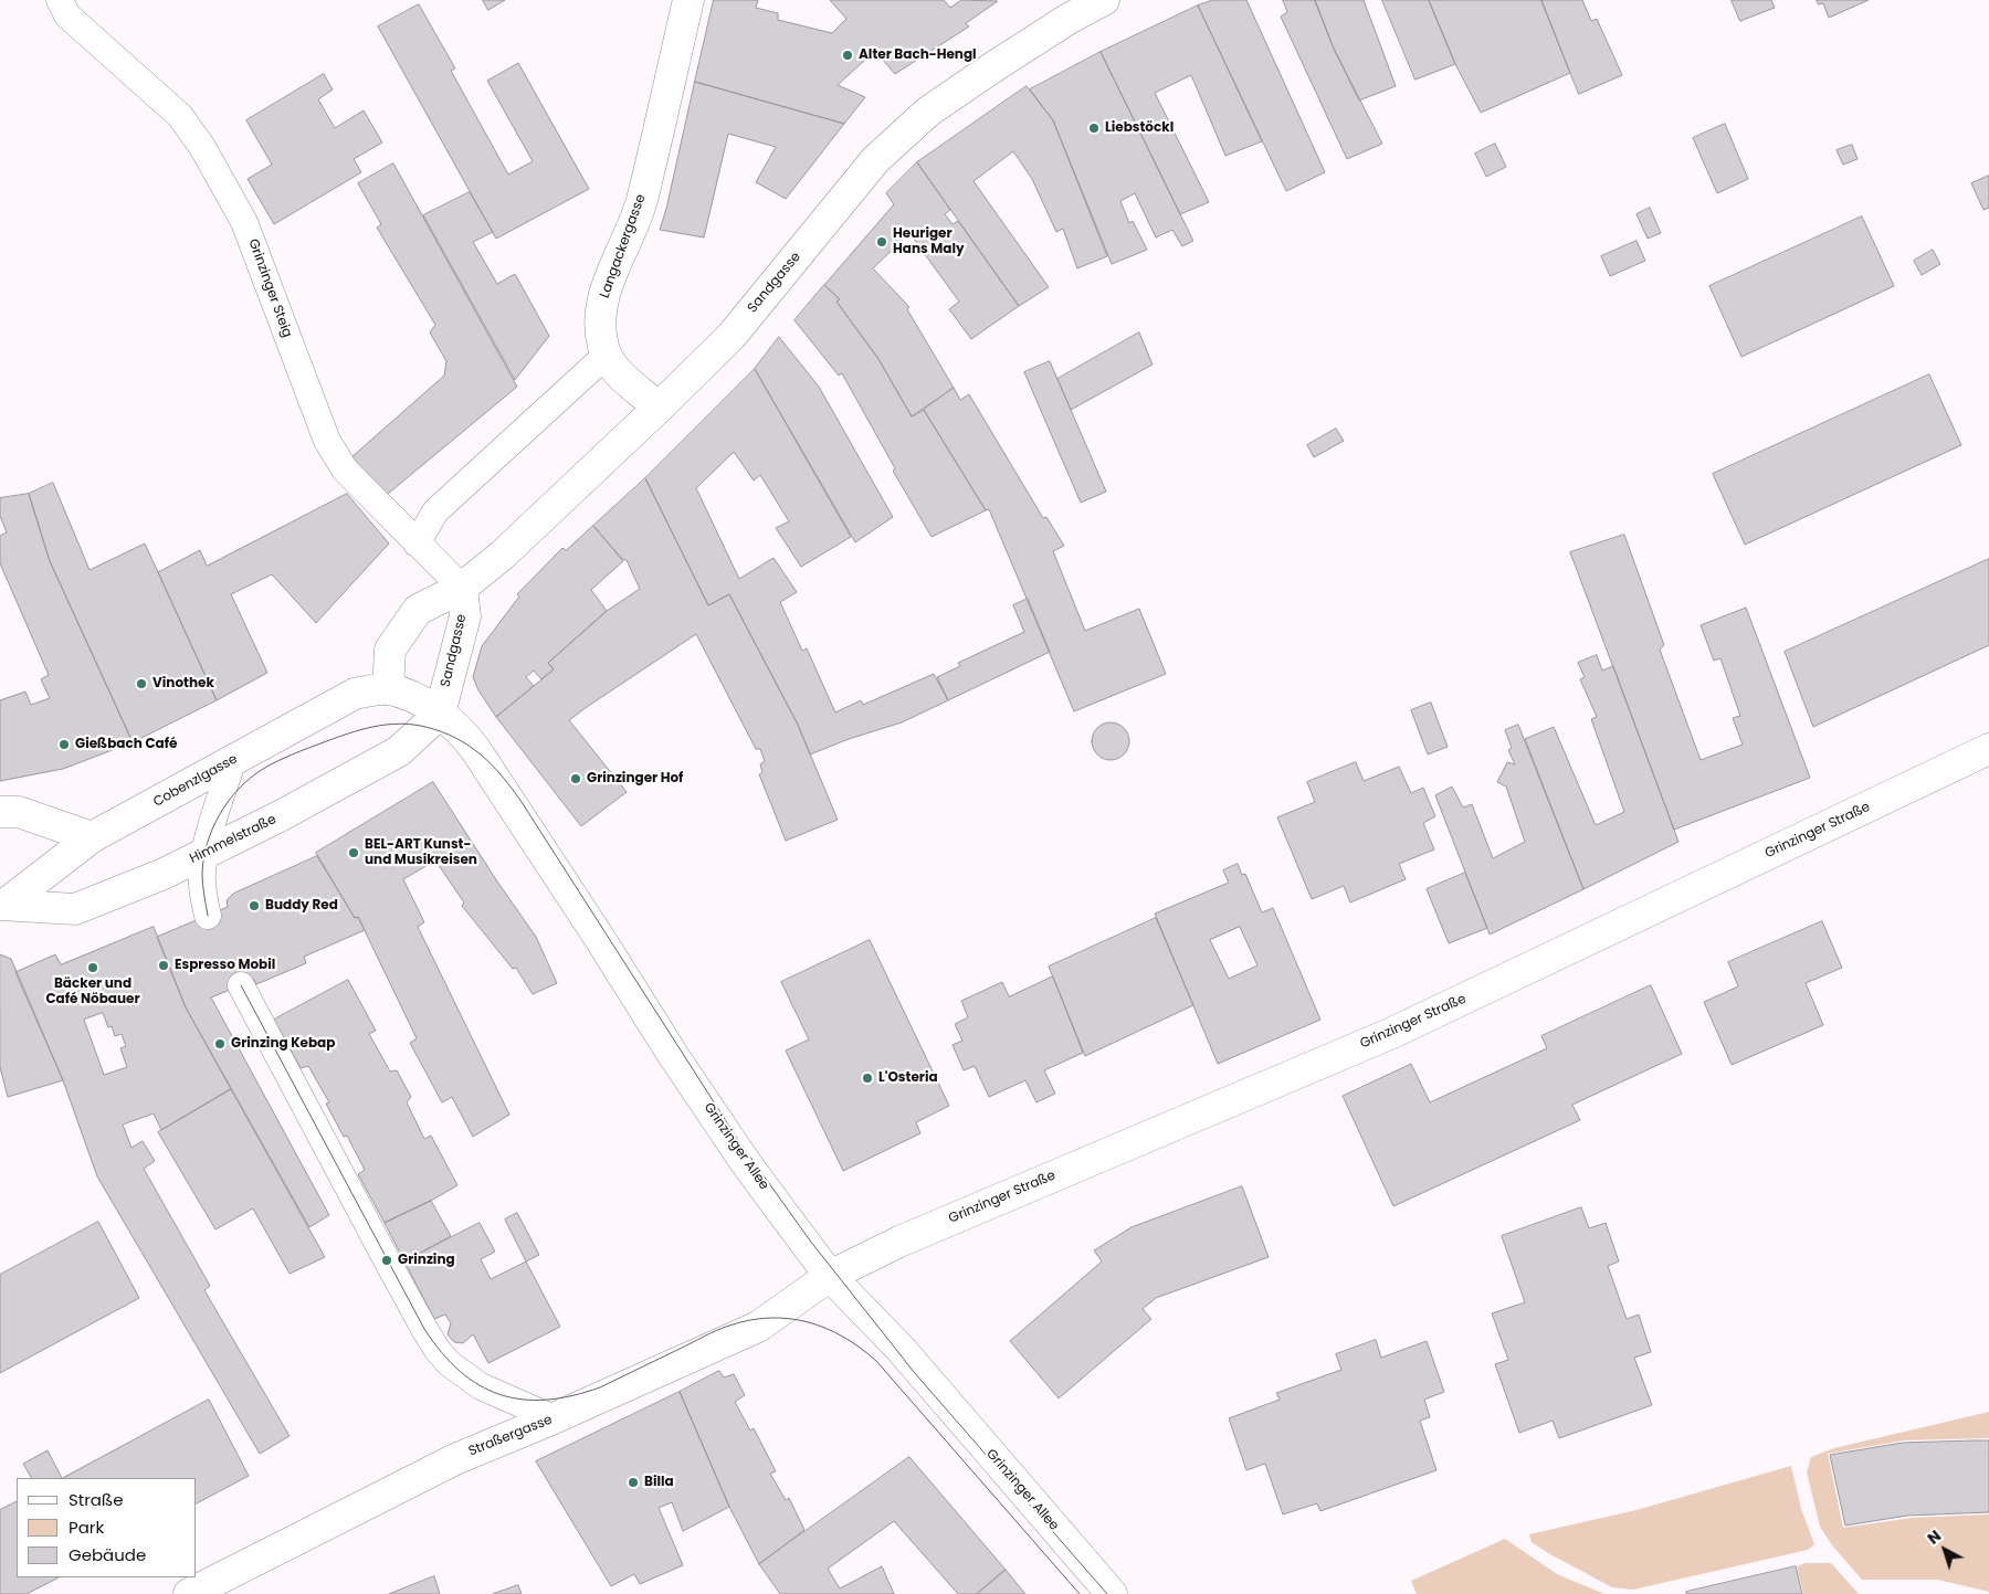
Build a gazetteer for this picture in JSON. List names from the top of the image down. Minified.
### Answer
{"streets":{"street":["Langackergasse","Sandgasse","Cobenzlgasse","Grinzinger Straße","Himmelstraße","Grinzinger Allee","Straßergasse"],"lane":["Grinzinger Steig"]},"crossings":[["Sandgasse","Grinzinger Steig"],["Sandgasse","Cobenzlgasse"],["Sandgasse","Himmelstraße"],["Sandgasse","Grinzinger Allee"],["Cobenzlgasse","Himmelstraße"],["Cobenzlgasse","Grinzinger Allee"],["Grinzinger Straße","Grinzinger Allee"],["Grinzinger Straße","Straßergasse"],["Himmelstraße","Grinzinger Allee"],["Grinzinger Allee","Straßergasse"]],"places":["Alter Bach-Hengl","Liebstöckl","Heuriger Hans Maly","Vinothek","Gießbach Café","Grinzinger Hof","BEL-ART Kunst- und Musikreisen","Buddy Red","Espresso Mobil","Bäcker und Café Nöbauer","Grinzing Kebap","L'Osteria","Grinzing","Billa"],"legend":["Straße","Park","Gebäude"],"north":"top left"}
